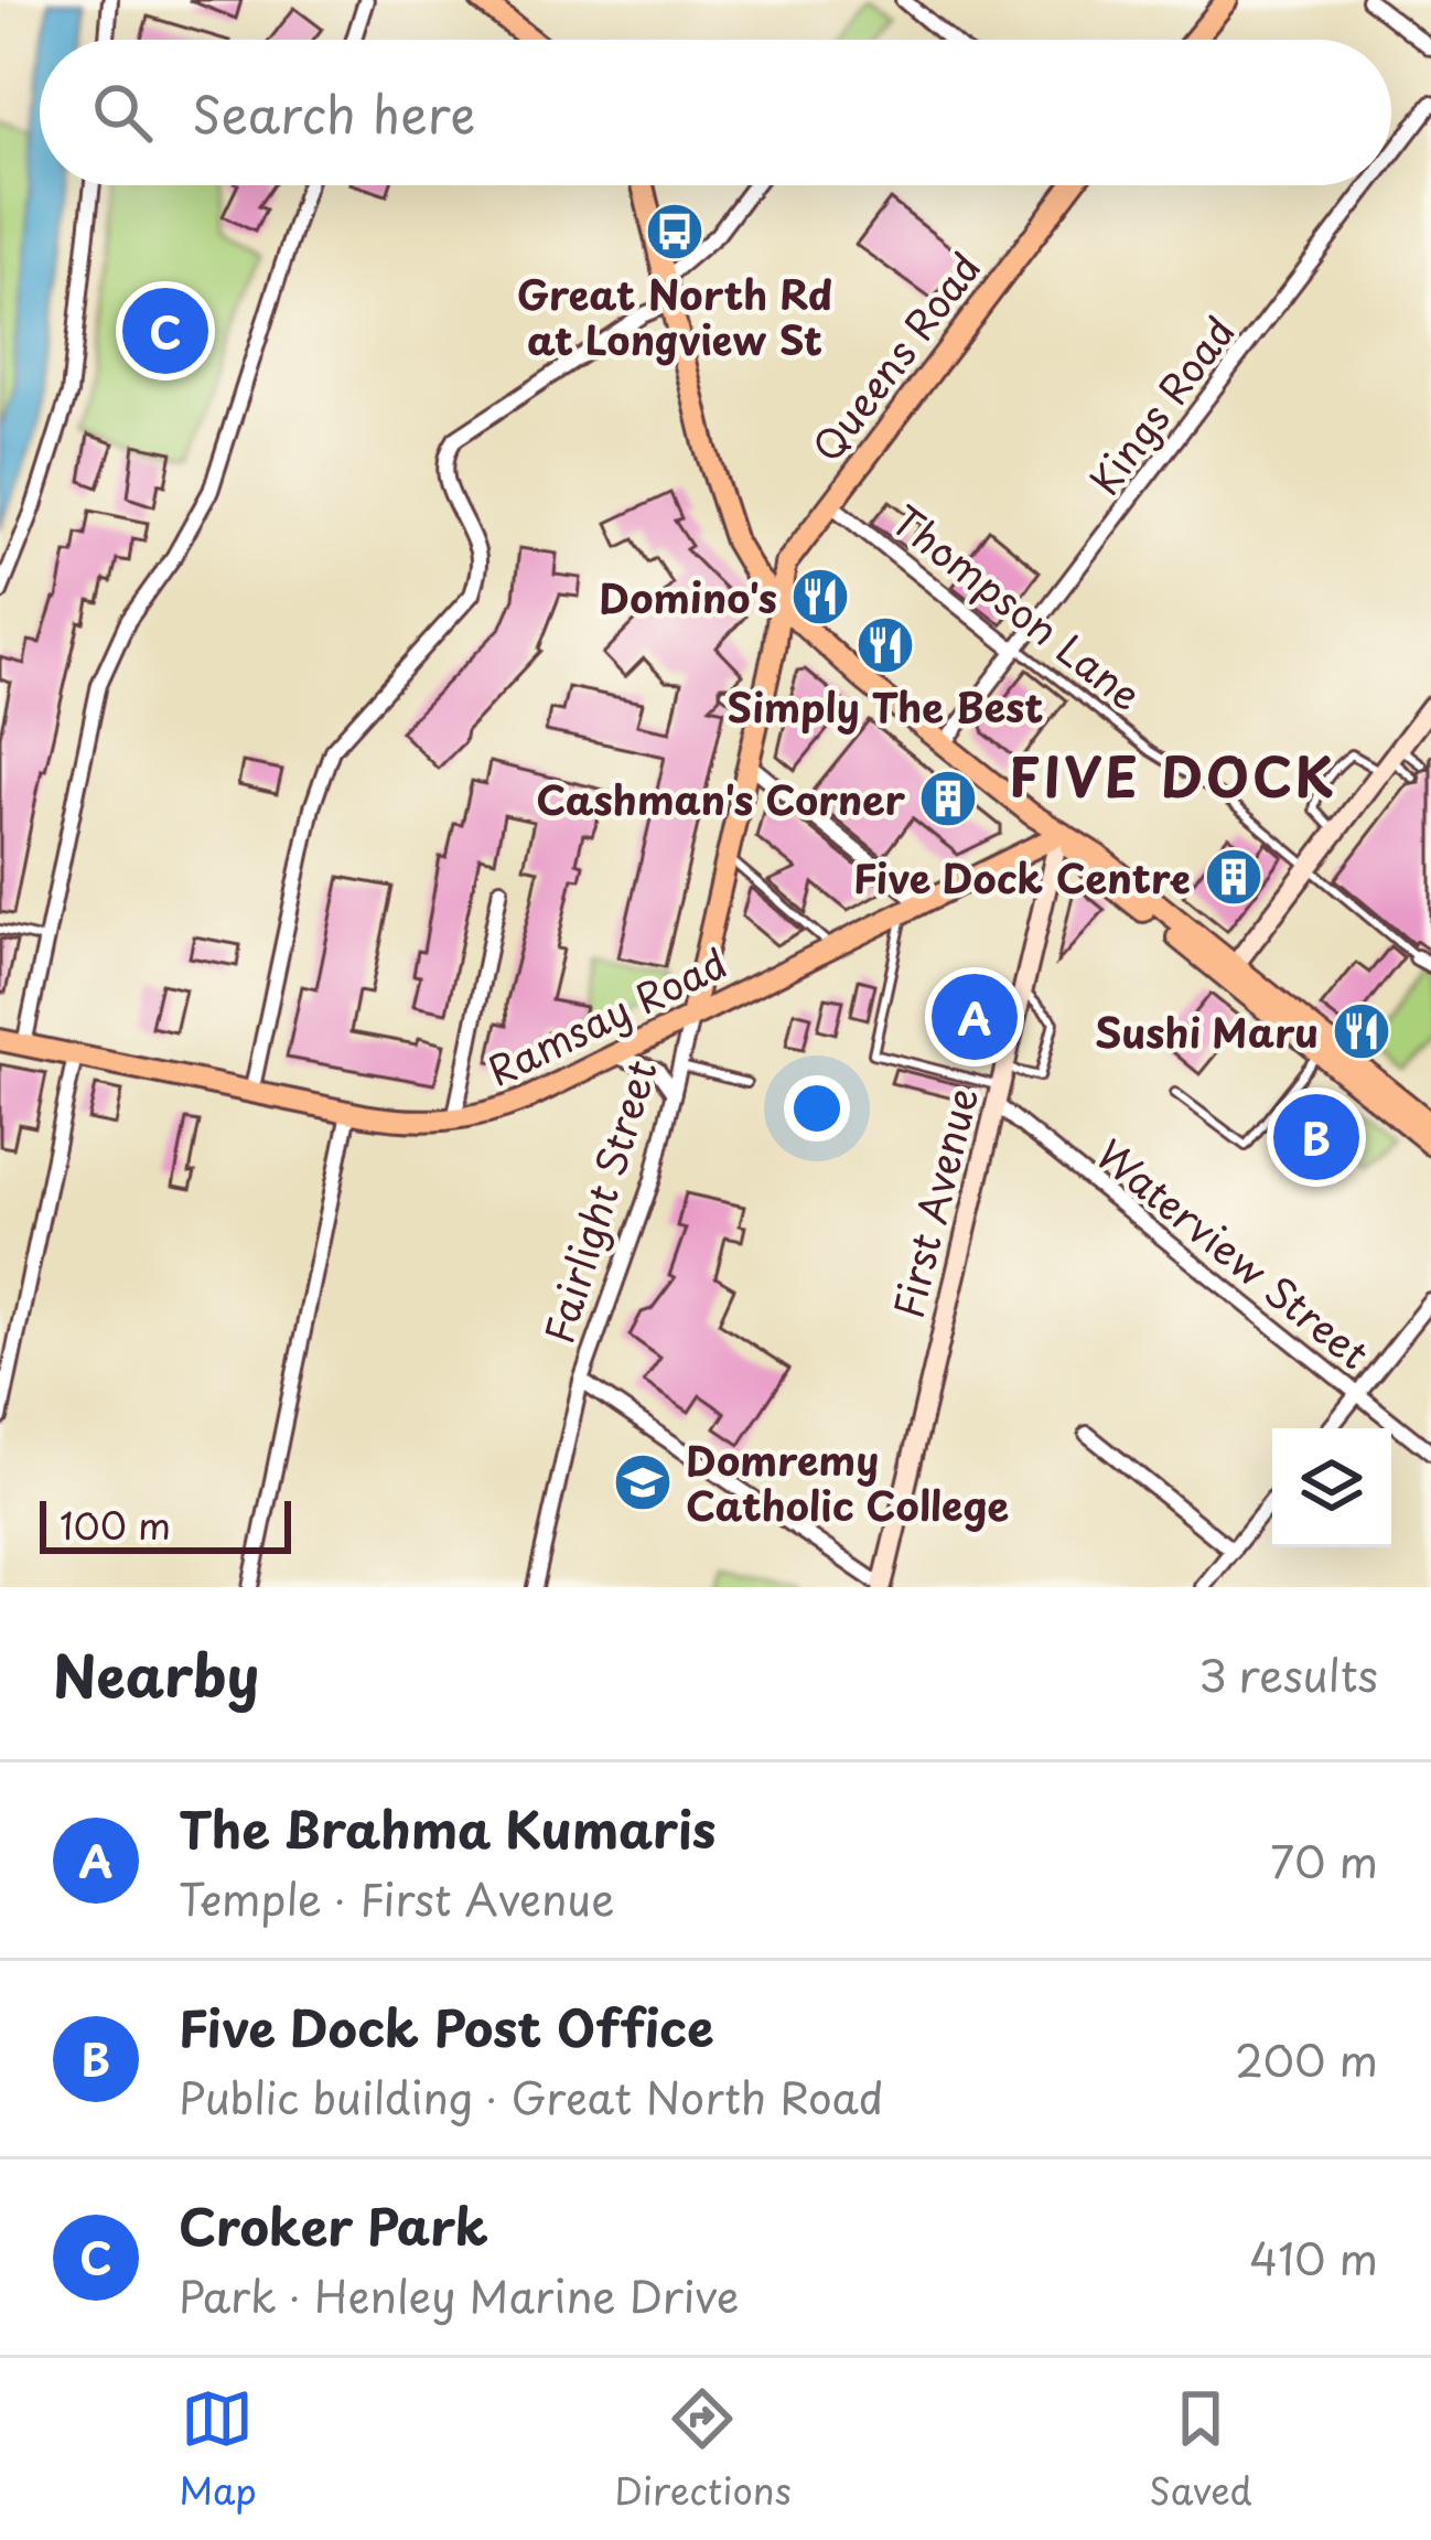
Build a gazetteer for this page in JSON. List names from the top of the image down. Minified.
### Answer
{"streets":{"main road":["Queens Road","Ramsay Road","Fairlight Street"],"street":["Kings Road","Thompson Lane","First Avenue","Waterview Street"]},"crossings":[["Queens Road","Thompson Lane"],["Queens Road","Fairlight Street"],["Kings Road","Thompson Lane"],["Ramsay Road","Fairlight Street"],["Ramsay Road","First Avenue"],["First Avenue","Waterview Street"]],"districts":["FIVE DOCK"],"places":{"bus stop":["Great North Rd at Longview St"],"restaurant":["Domino's","Simply The Best","Sushi Maru"],"building":["Cashman's Corner","Five Dock Centre"],"school or university":["Domremy Catholic College"]},"scale_bar":"100 m","page":{"search":"Search here","pins":["C","A","B"],"scale":"100 m","heading":["Nearby","3 results"],"list":[{"mark":"A","name":"The Brahma Kumaris","note":"Temple · First Avenue","value":"70 m"},{"mark":"B","name":"Five Dock Post Office","note":"Public building · Great North Road","value":"200 m"},{"mark":"C","name":"Croker Park","note":"Park · Henley Marine Drive","value":"410 m"}],"nav":["Map","Directions","Saved"]}}
